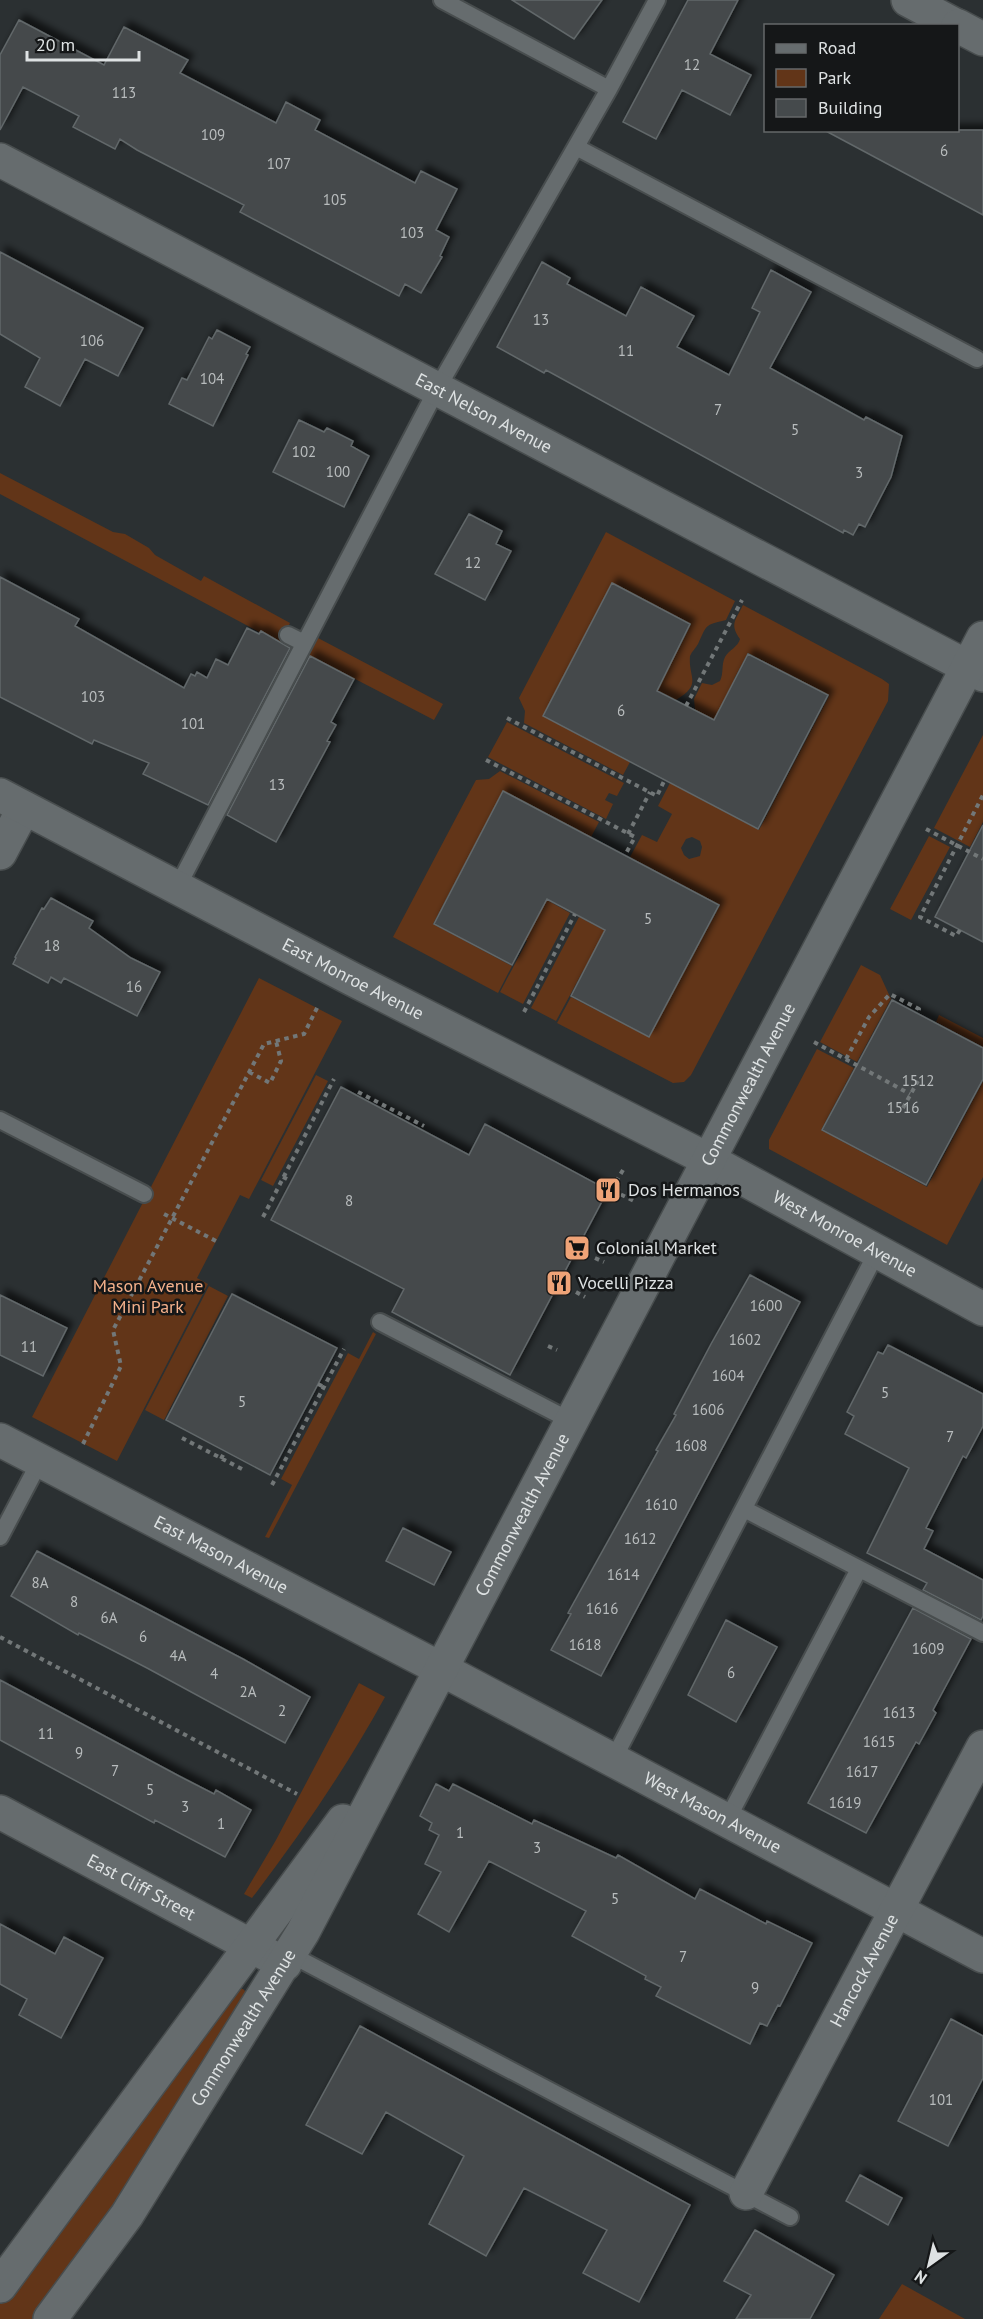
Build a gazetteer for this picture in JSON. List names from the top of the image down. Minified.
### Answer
{"streets":{"street":["East Nelson Avenue","East Monroe Avenue","Commonwealth Avenue","West Monroe Avenue","East Mason Avenue","West Mason Avenue","East Cliff Street","Hancock Avenue"]},"crossings":[["East Nelson Avenue","Commonwealth Avenue"],["East Monroe Avenue","Commonwealth Avenue"],["East Monroe Avenue","West Monroe Avenue"],["Commonwealth Avenue","West Monroe Avenue"],["Commonwealth Avenue","East Mason Avenue"],["Commonwealth Avenue","West Mason Avenue"],["Commonwealth Avenue","East Cliff Street"],["East Mason Avenue","West Mason Avenue"],["West Mason Avenue","Hancock Avenue"]],"parks":["Mason Avenue Mini Park"],"places":{"restaurant":["Dos Hermanos","Vocelli Pizza"],"supermarket":["Colonial Market"]},"house_numbers":["12","113","109","6","107","105","103","13","106","11","104","7","5","102","100","3","12","103","6","101","13","5","18","16","1512","1516","8","1600","1602","11","1604","5","5","1606","7","1608","1610","1612","1614","8A","8","1616","6A","6","1618","1609","4A","6","4","2A","2","1613","11","1615","9","7","1617","5","1619","3","1","1","3","5","7","9","101"],"legend":["Road","Park","Building"],"scale_bar":"20 m","north":"bottom left"}
